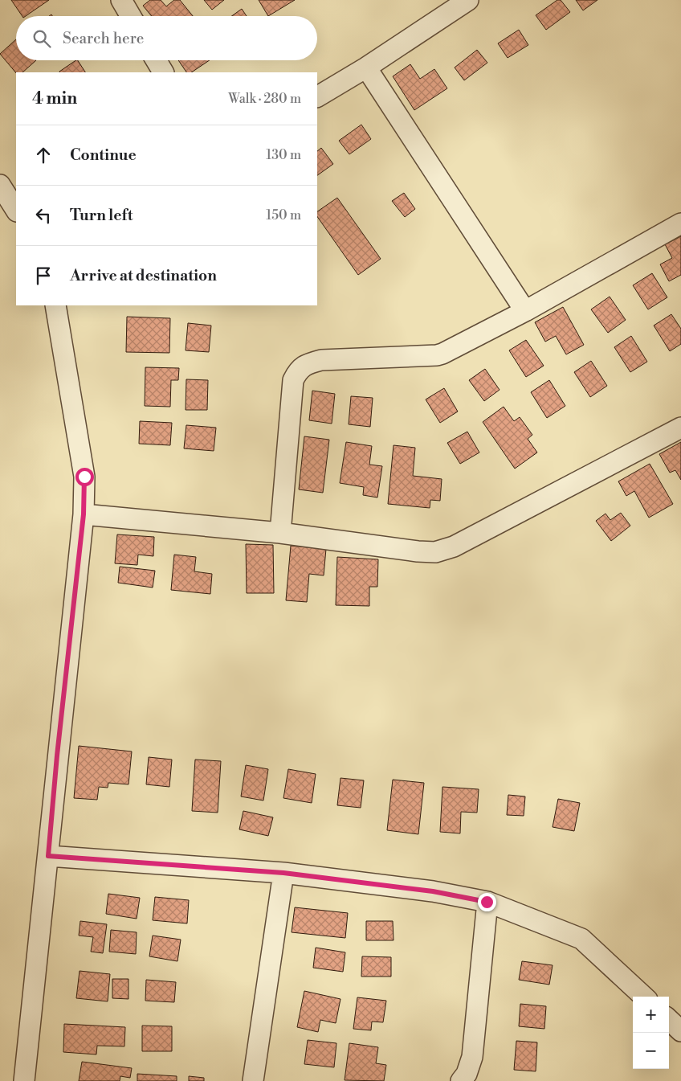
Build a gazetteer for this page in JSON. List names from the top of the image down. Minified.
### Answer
{"page":{"search":"Search here","heading":["4 min","Walk · 280 m"],"list":[["Continue","130 m"],["Turn left","150 m"],"Arrive at destination"],"map_buttons":["+","−"]}}
